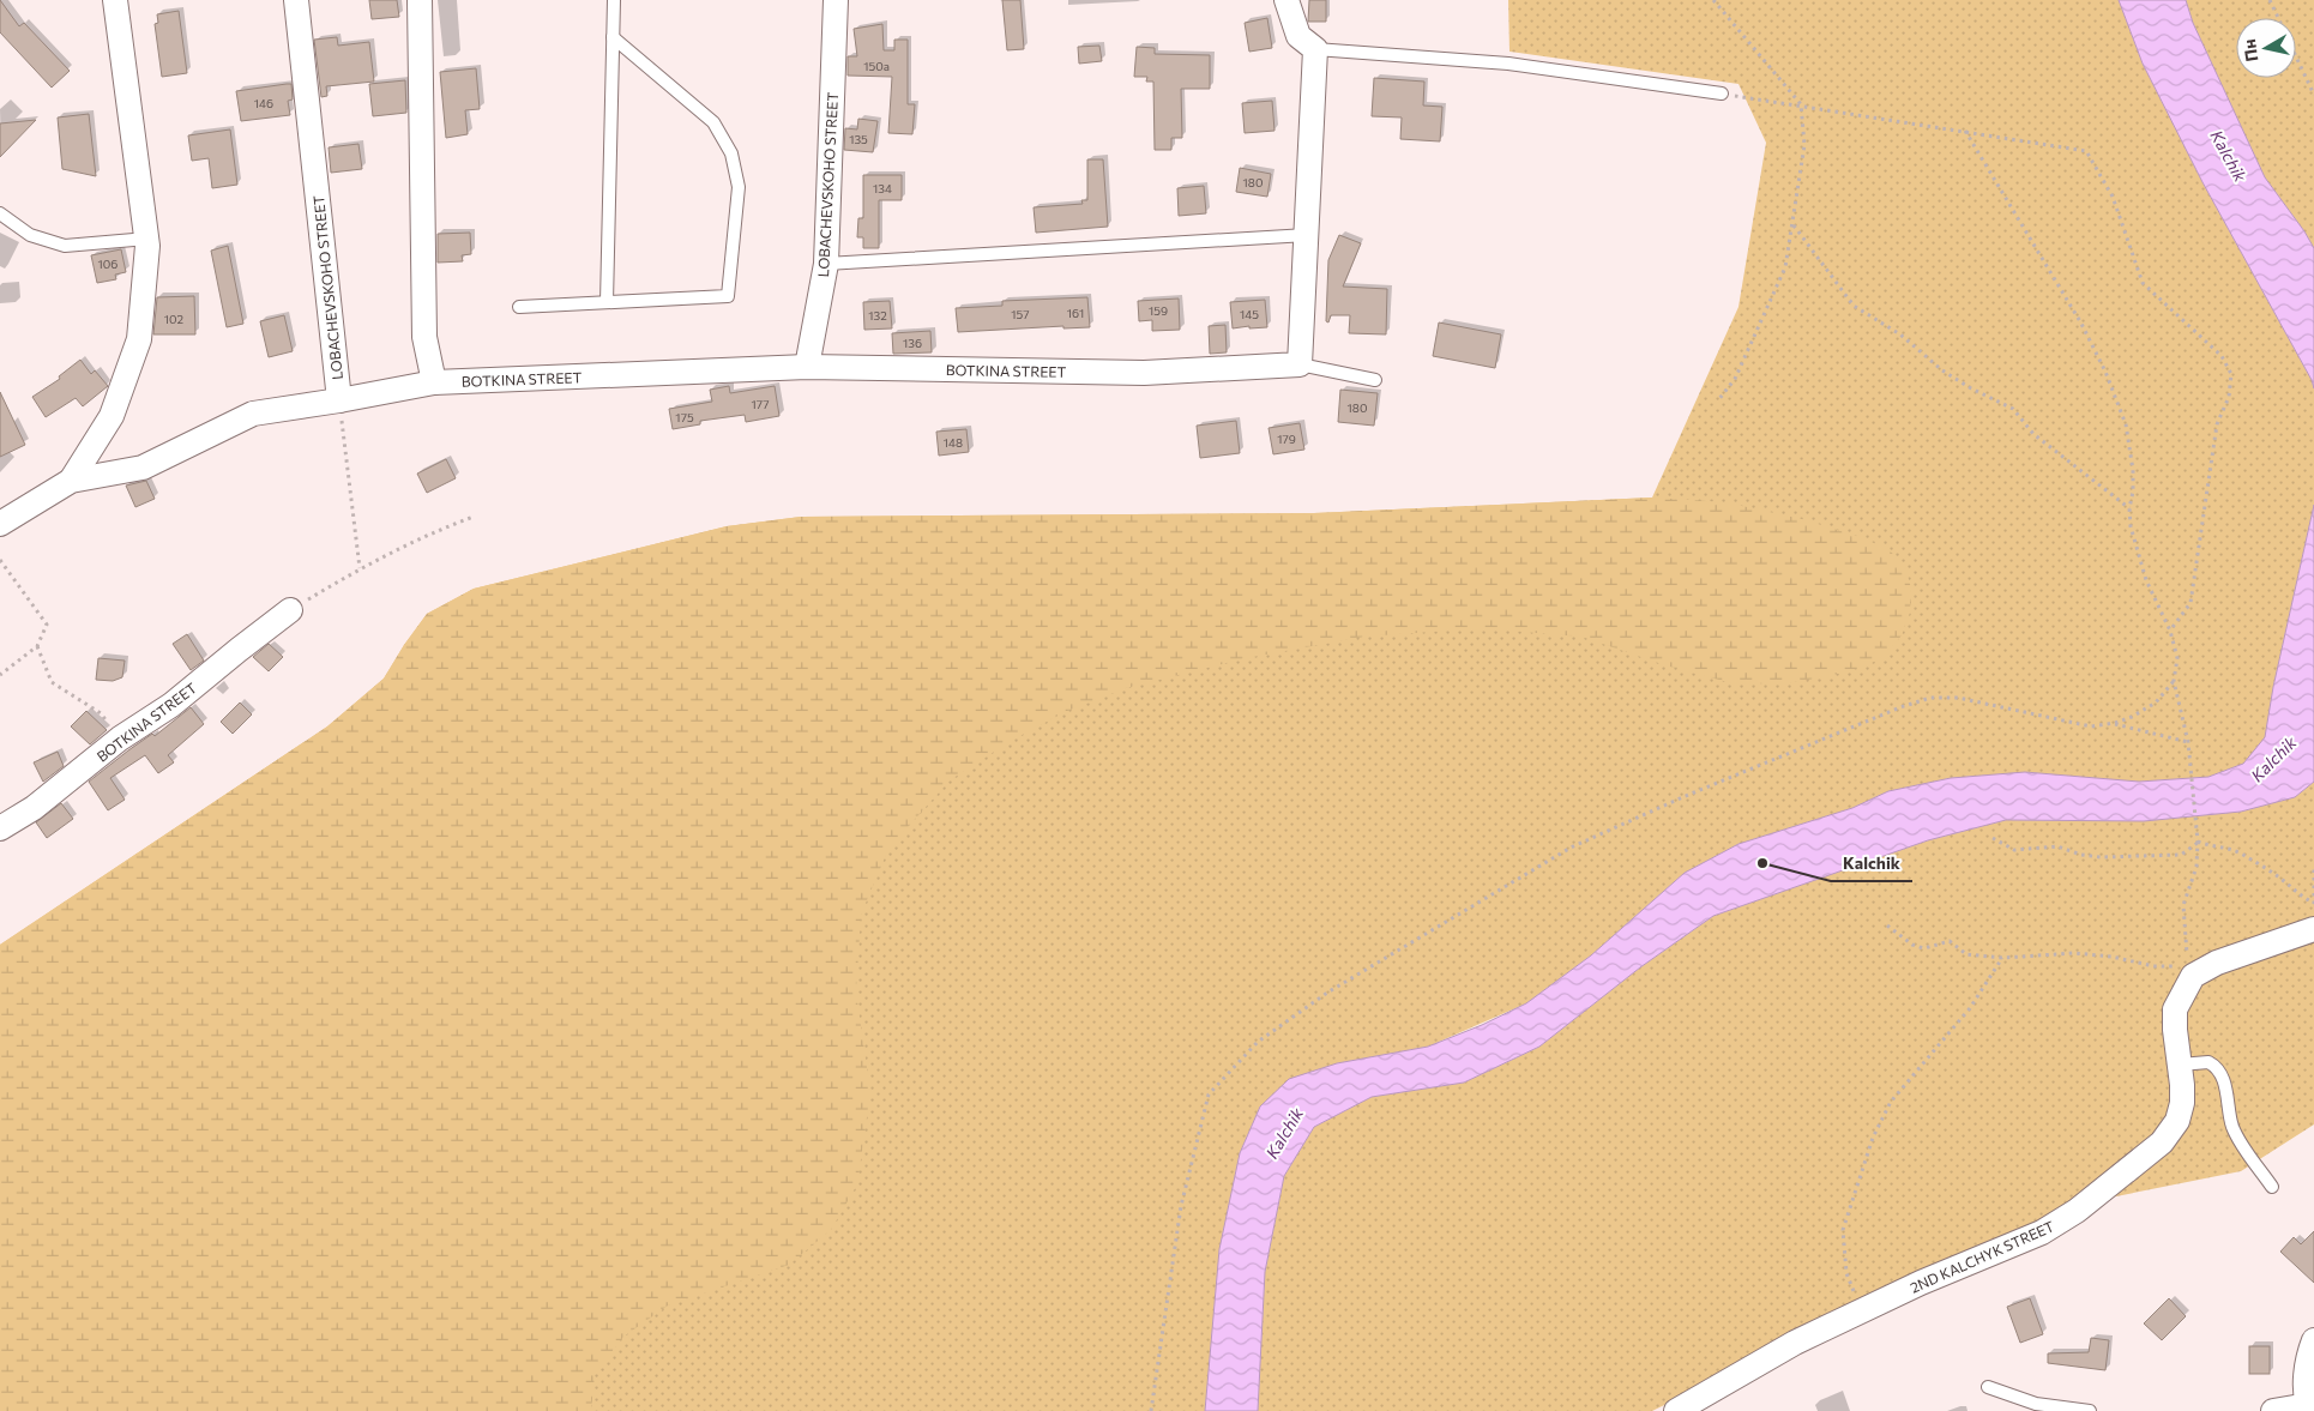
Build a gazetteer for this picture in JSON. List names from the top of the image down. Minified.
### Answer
{"streets":{"street":["LOBACHEVSKOHO STREET","BOTKINA STREET","2ND KALCHYK STREET"]},"crossings":[["LOBACHEVSKOHO STREET","BOTKINA STREET"]],"water":["Kalchik"],"places":["Kalchik"],"house_numbers":["150а","146","135","180","134","106","159","161","157","145","132","102","136","177","180","175","179","148"],"north":"left"}
